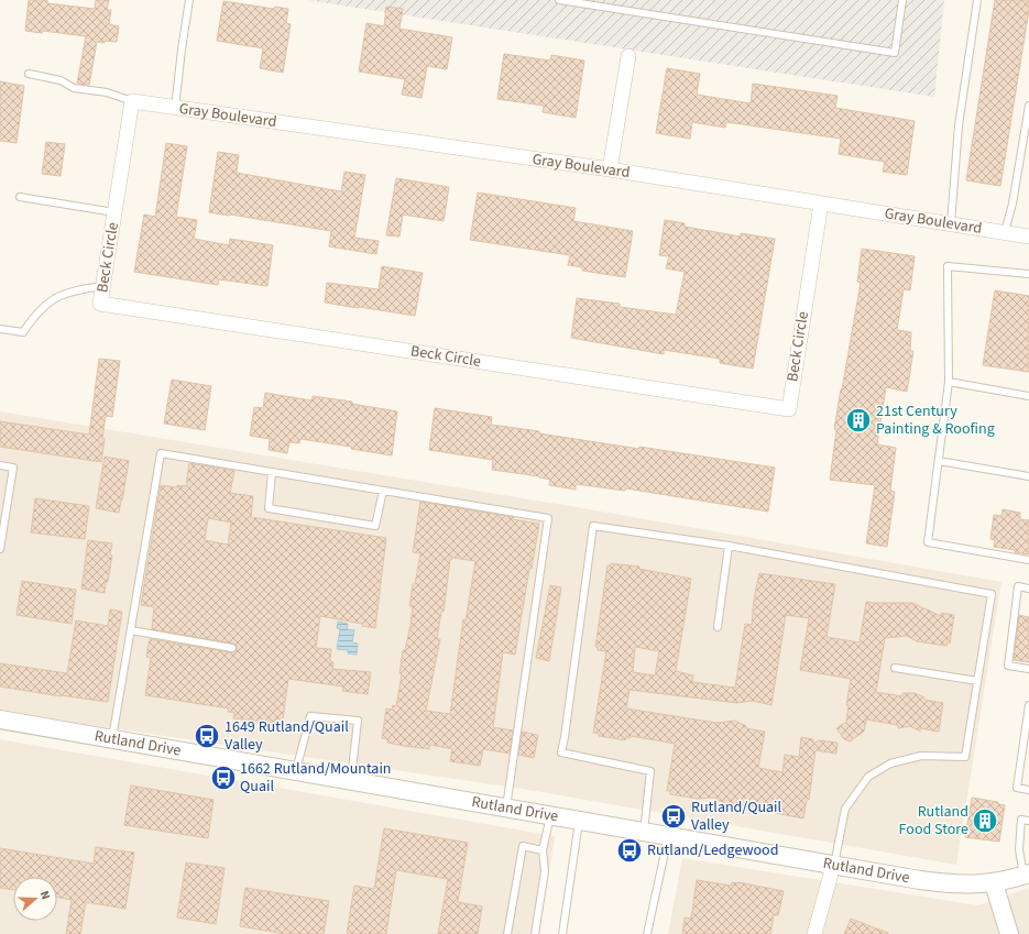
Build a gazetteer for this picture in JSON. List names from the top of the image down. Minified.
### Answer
{"streets":{"street":["Gray Boulevard","Beck Circle","Rutland Drive"]},"crossings":[["Gray Boulevard","Beck Circle"]],"places":{"building":["21st Century Painting & Roofing","Rutland Food Store"],"bus stop":["1649 Rutland/Quail Valley","1662 Rutland/Mountain Quail","Rutland/Quail Valley","Rutland/Ledgewood"]},"north":"right"}
